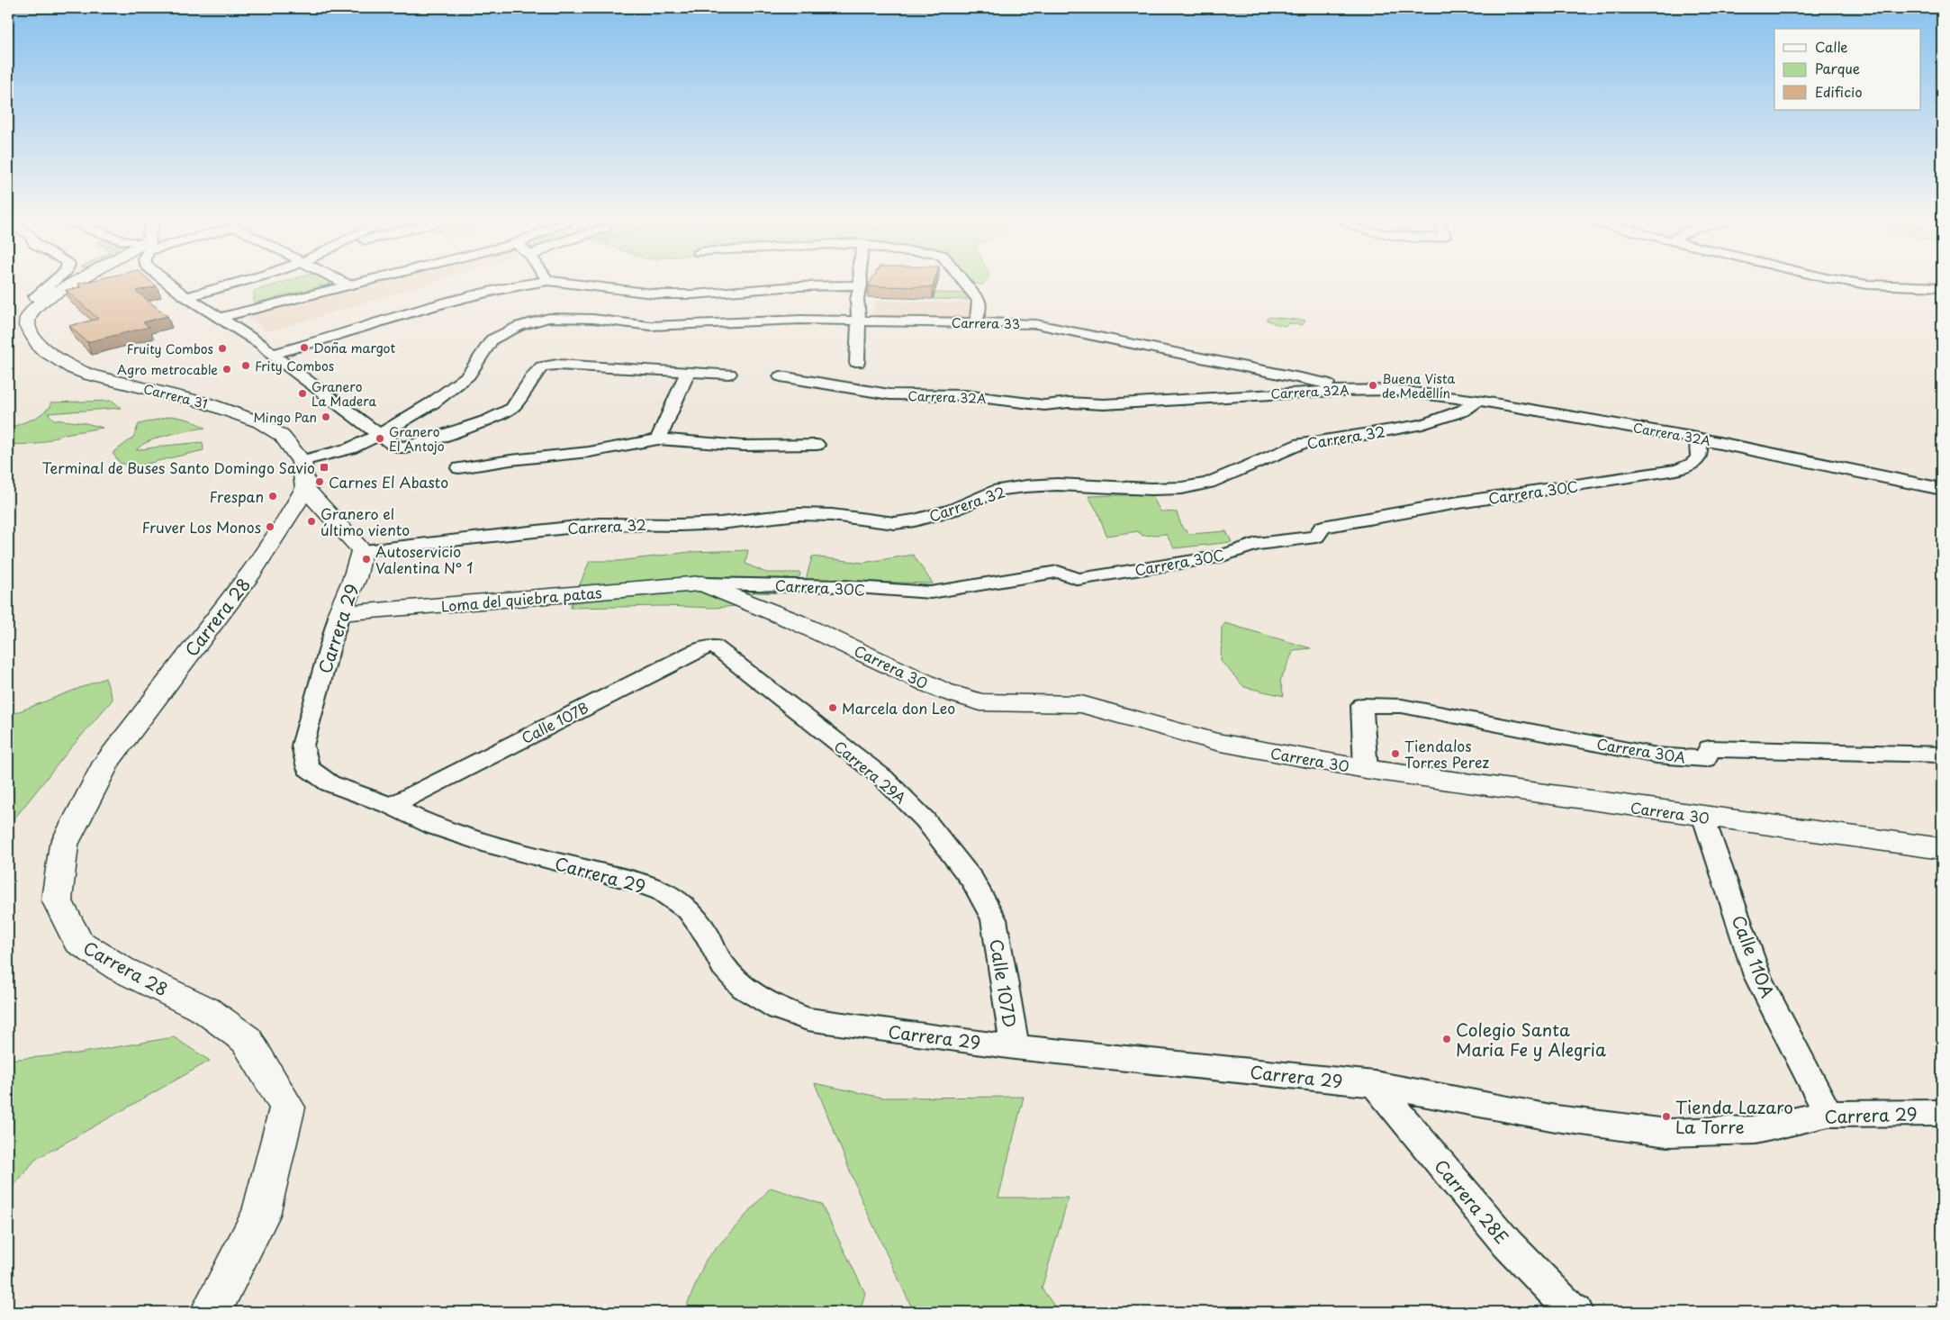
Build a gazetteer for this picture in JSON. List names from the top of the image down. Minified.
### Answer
{"streets":{"street":["Carrera 33","Carrera 32A","Carrera 31","Carrera 32","Carrera 30C","Loma del quiebra patas","Carrera 28","Carrera 29","Carrera 30","Calle 107B","Carrera 30A","Carrera 29A","Calle 110A","Calle 107D","Carrera 28E"]},"crossings":[["Carrera 33","Carrera 32A"],["Carrera 33","Carrera 31"],["Carrera 33","Carrera 28"],["Carrera 32A","Carrera 32"],["Carrera 32A","Carrera 30C"],["Carrera 31","Carrera 28"],["Carrera 32","Carrera 29"],["Carrera 30C","Loma del quiebra patas"],["Carrera 30C","Carrera 30"],["Loma del quiebra patas","Carrera 29"],["Loma del quiebra patas","Carrera 30"],["Carrera 29","Calle 107B"],["Carrera 29","Calle 110A"],["Carrera 29","Calle 107D"],["Carrera 29","Carrera 28E"],["Carrera 30","Carrera 30A"],["Carrera 30","Calle 110A"],["Calle 107B","Carrera 29A"],["Carrera 29A","Calle 107D"]],"places":{"other":["Doña margot","Fruity Combos","Frity Combos","Agro metrocable","Buena Vista de Medellín","Granero La Madera","Mingo Pan","Granero El Antojo","Carnes El Abasto","Frespan","Granero el último viento","Fruver Los Monos","Autoservicio Valentina N° 1","Marcela don Leo","Tiendalos Torres Perez","Colegio Santa Maria Fe y Alegria","Tienda Lazaro La Torre"],"transit":["Terminal de Buses Santo Domingo Savio"]},"legend":["Calle","Parque","Edificio"]}
